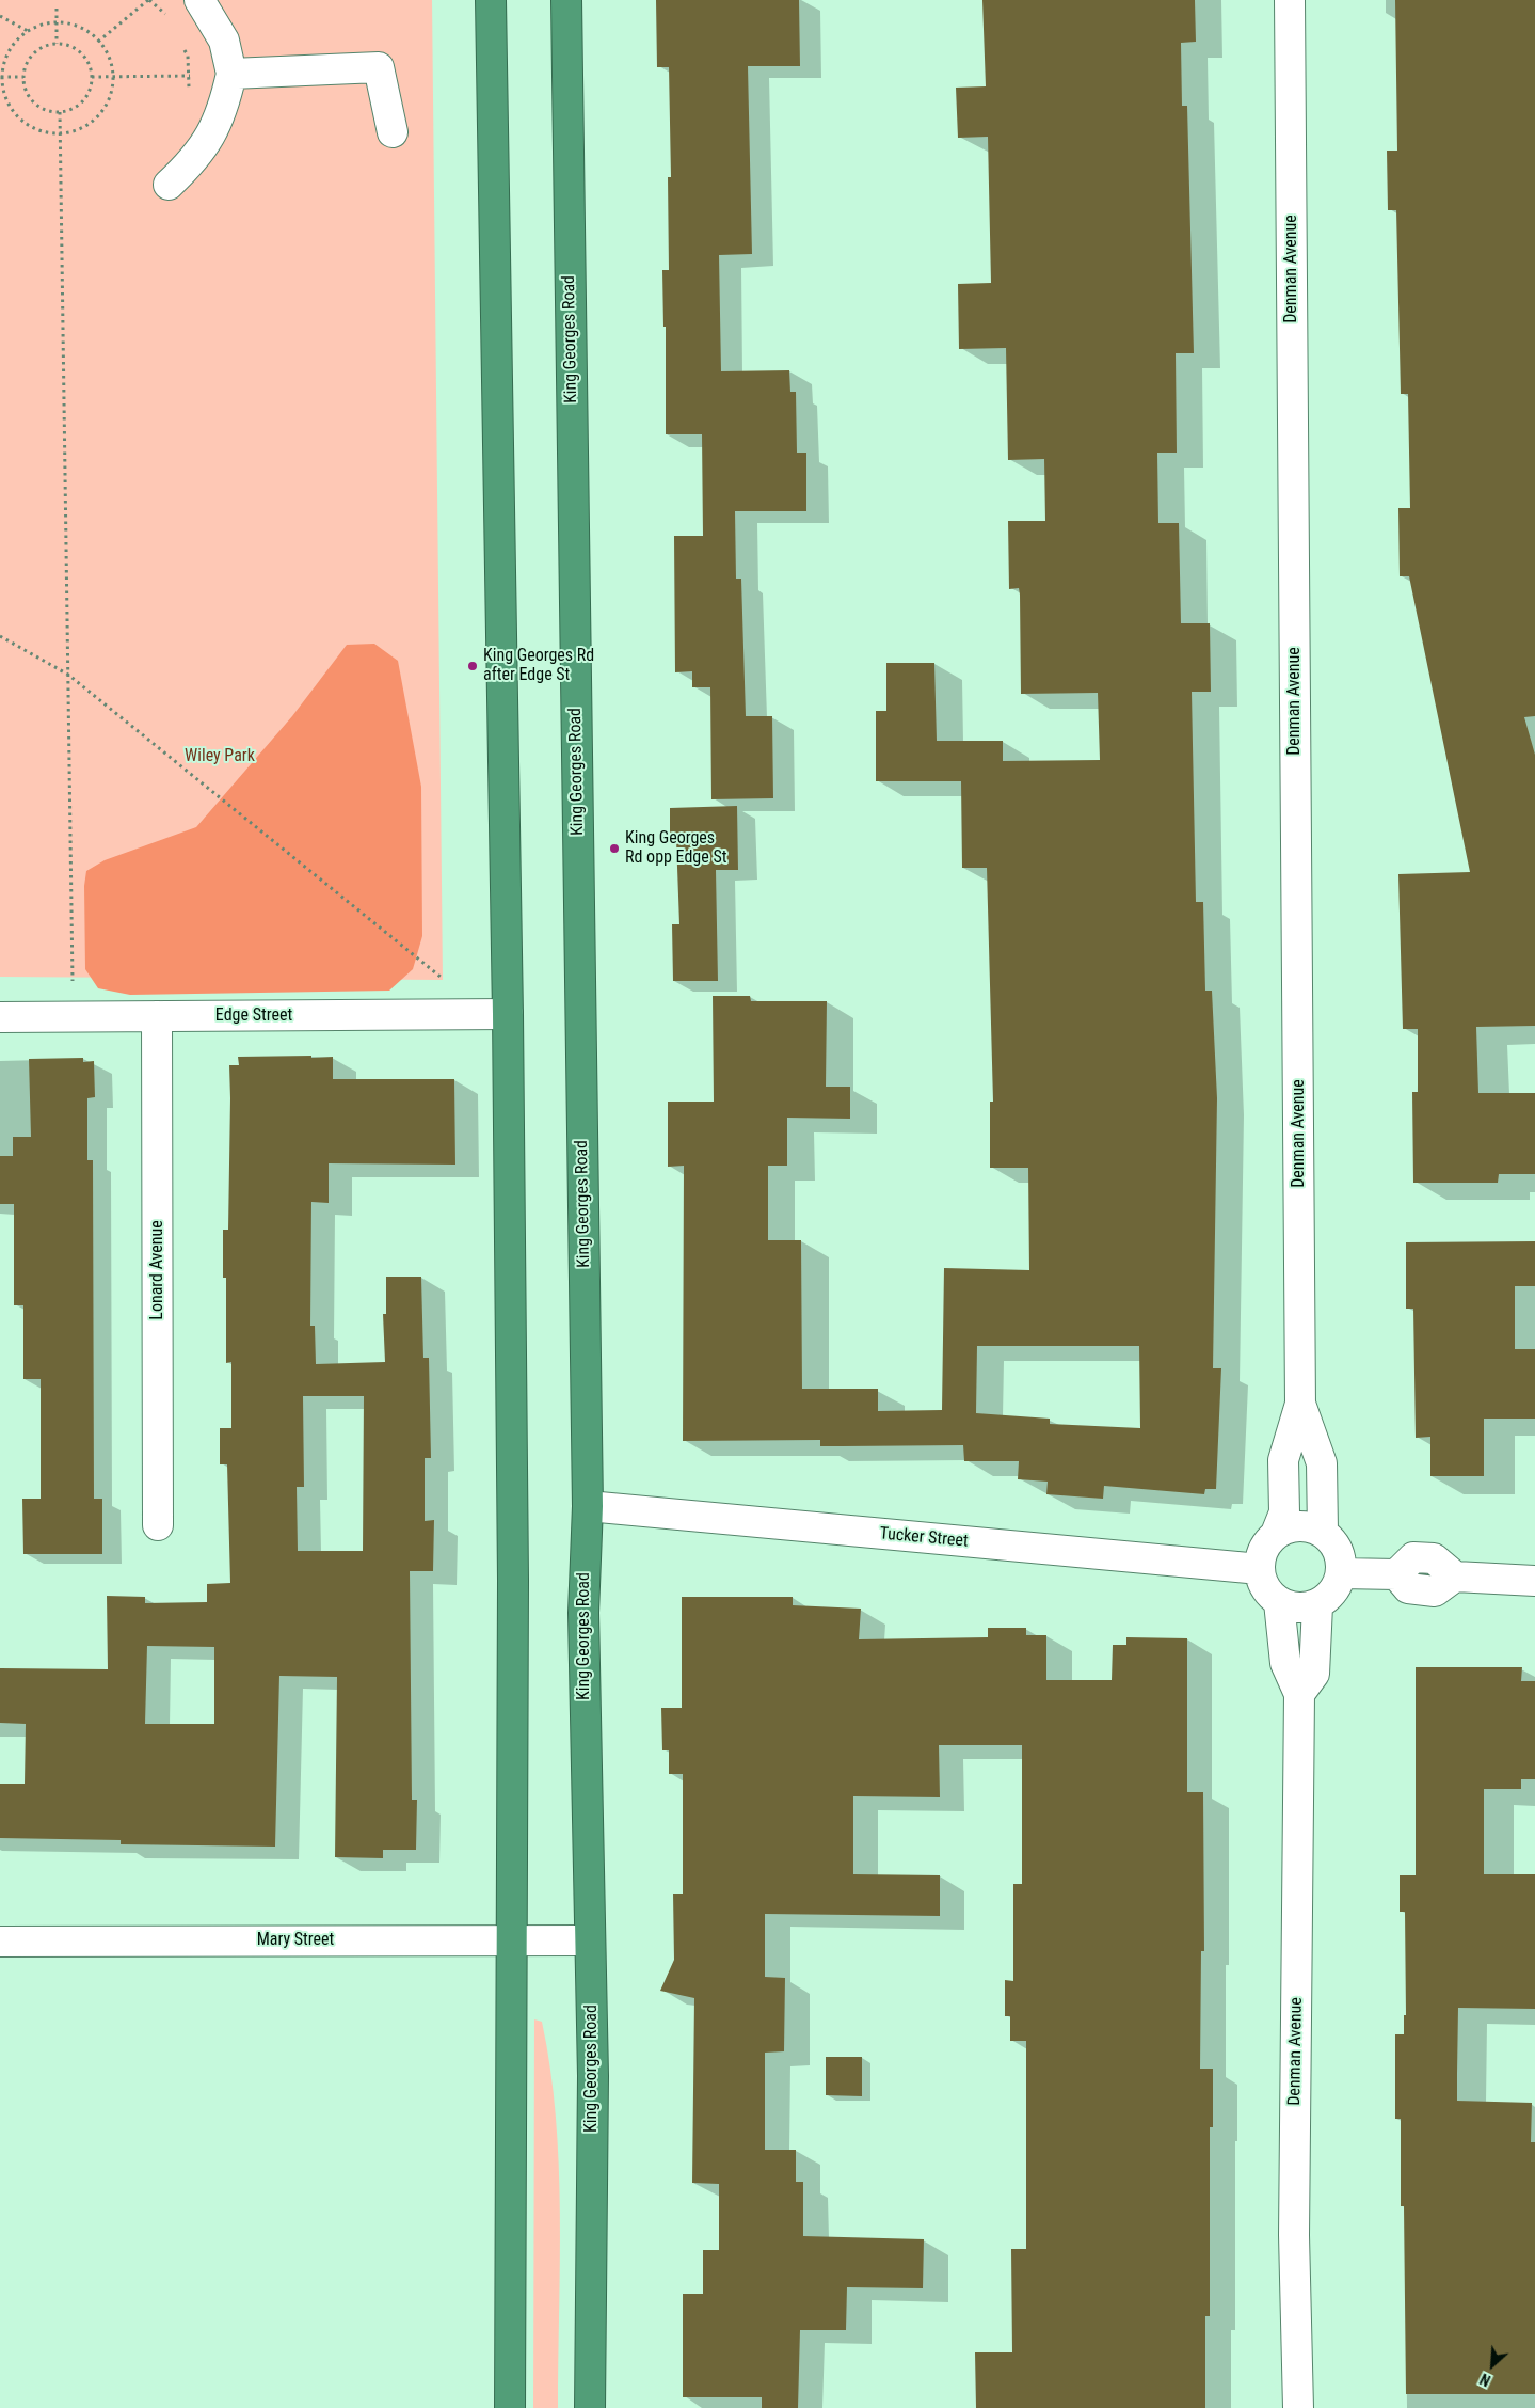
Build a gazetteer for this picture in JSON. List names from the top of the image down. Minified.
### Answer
{"streets":{"highway":["King Georges Road"],"street":["Denman Avenue","Edge Street","Lonard Avenue","Tucker Street","Mary Street"]},"crossings":[["Denman Avenue","Tucker Street"],["King Georges Road","Tucker Street"],["King Georges Road","Mary Street"],["Edge Street","Lonard Avenue"]],"parks":["Wiley Park"],"places":["King Georges Rd after Edge St","King Georges Rd opp Edge St"],"north":"bottom left"}
